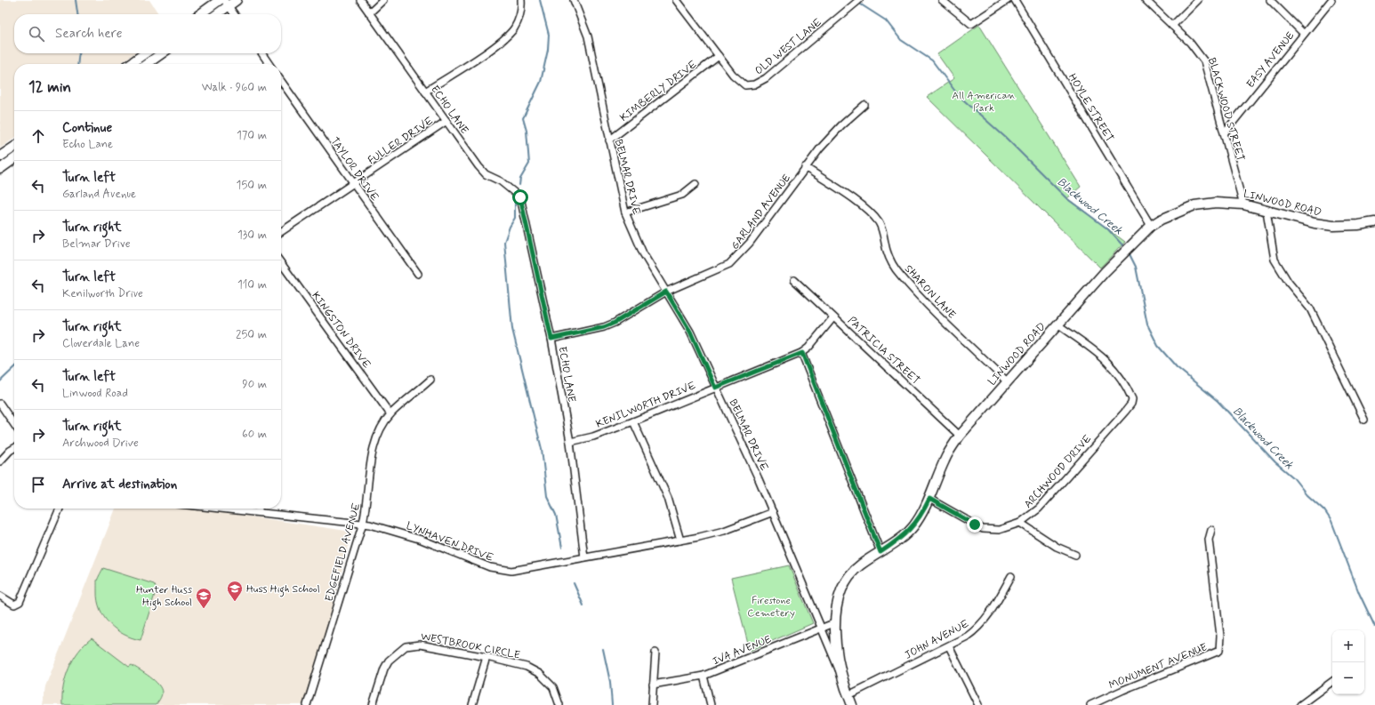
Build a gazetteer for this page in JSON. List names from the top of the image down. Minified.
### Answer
{"streets":{"main road":["LINWOOD ROAD"],"street":["OLD WEST LANE","EASY AVENUE","KIMBERLY DRIVE","HOYLE STREET","ECHO LANE","BLACKWOOD STREET","FULLER DRIVE","TAYLOR DRIVE","BELMAR DRIVE","GARLAND AVENUE","SHARON LANE","KINGSTON DRIVE","PATRICIA STREET","KENILWORTH DRIVE","ARCHWOOD DRIVE","LYNHAVEN DRIVE","EDGEFIELD AVENUE","JOHN AVENUE","WESTBROOK CIRCLE","IVA AVENUE","MONUMENT AVENUE"]},"crossings":[["OLD WEST LANE","KIMBERLY DRIVE"],["EASY AVENUE","BLACKWOOD STREET"],["KIMBERLY DRIVE","BELMAR DRIVE"],["HOYLE STREET","LINWOOD ROAD"],["ECHO LANE","FULLER DRIVE"],["ECHO LANE","GARLAND AVENUE"],["ECHO LANE","KENILWORTH DRIVE"],["ECHO LANE","LYNHAVEN DRIVE"],["BLACKWOOD STREET","LINWOOD ROAD"],["FULLER DRIVE","TAYLOR DRIVE"],["BELMAR DRIVE","LINWOOD ROAD"],["BELMAR DRIVE","GARLAND AVENUE"],["BELMAR DRIVE","KENILWORTH DRIVE"],["BELMAR DRIVE","LYNHAVEN DRIVE"],["BELMAR DRIVE","IVA AVENUE"],["LINWOOD ROAD","SHARON LANE"],["LINWOOD ROAD","PATRICIA STREET"],["LINWOOD ROAD","ARCHWOOD DRIVE"],["LINWOOD ROAD","JOHN AVENUE"],["LINWOOD ROAD","IVA AVENUE"],["GARLAND AVENUE","SHARON LANE"],["KINGSTON DRIVE","EDGEFIELD AVENUE"],["PATRICIA STREET","KENILWORTH DRIVE"],["LYNHAVEN DRIVE","EDGEFIELD AVENUE"]],"water":["Blackwood Creek"],"parks":["All American Park","Firestone Cemetery"],"places":{"school or university":["Huss High School","Hunter Huss High School"]},"page":{"search":"Search here","heading":["12 min","Walk · 960 m"],"list":[["Continue","Echo Lane","170 m"],["Turn left","Garland Avenue","150 m"],["Turn right","Belmar Drive","130 m"],["Turn left","Kenilworth Drive","110 m"],["Turn right","Cloverdale Lane","250 m"],["Turn left","Linwood Road","90 m"],["Turn right","Archwood Drive","60 m"],"Arrive at destination"],"map_buttons":["+","−"]}}
